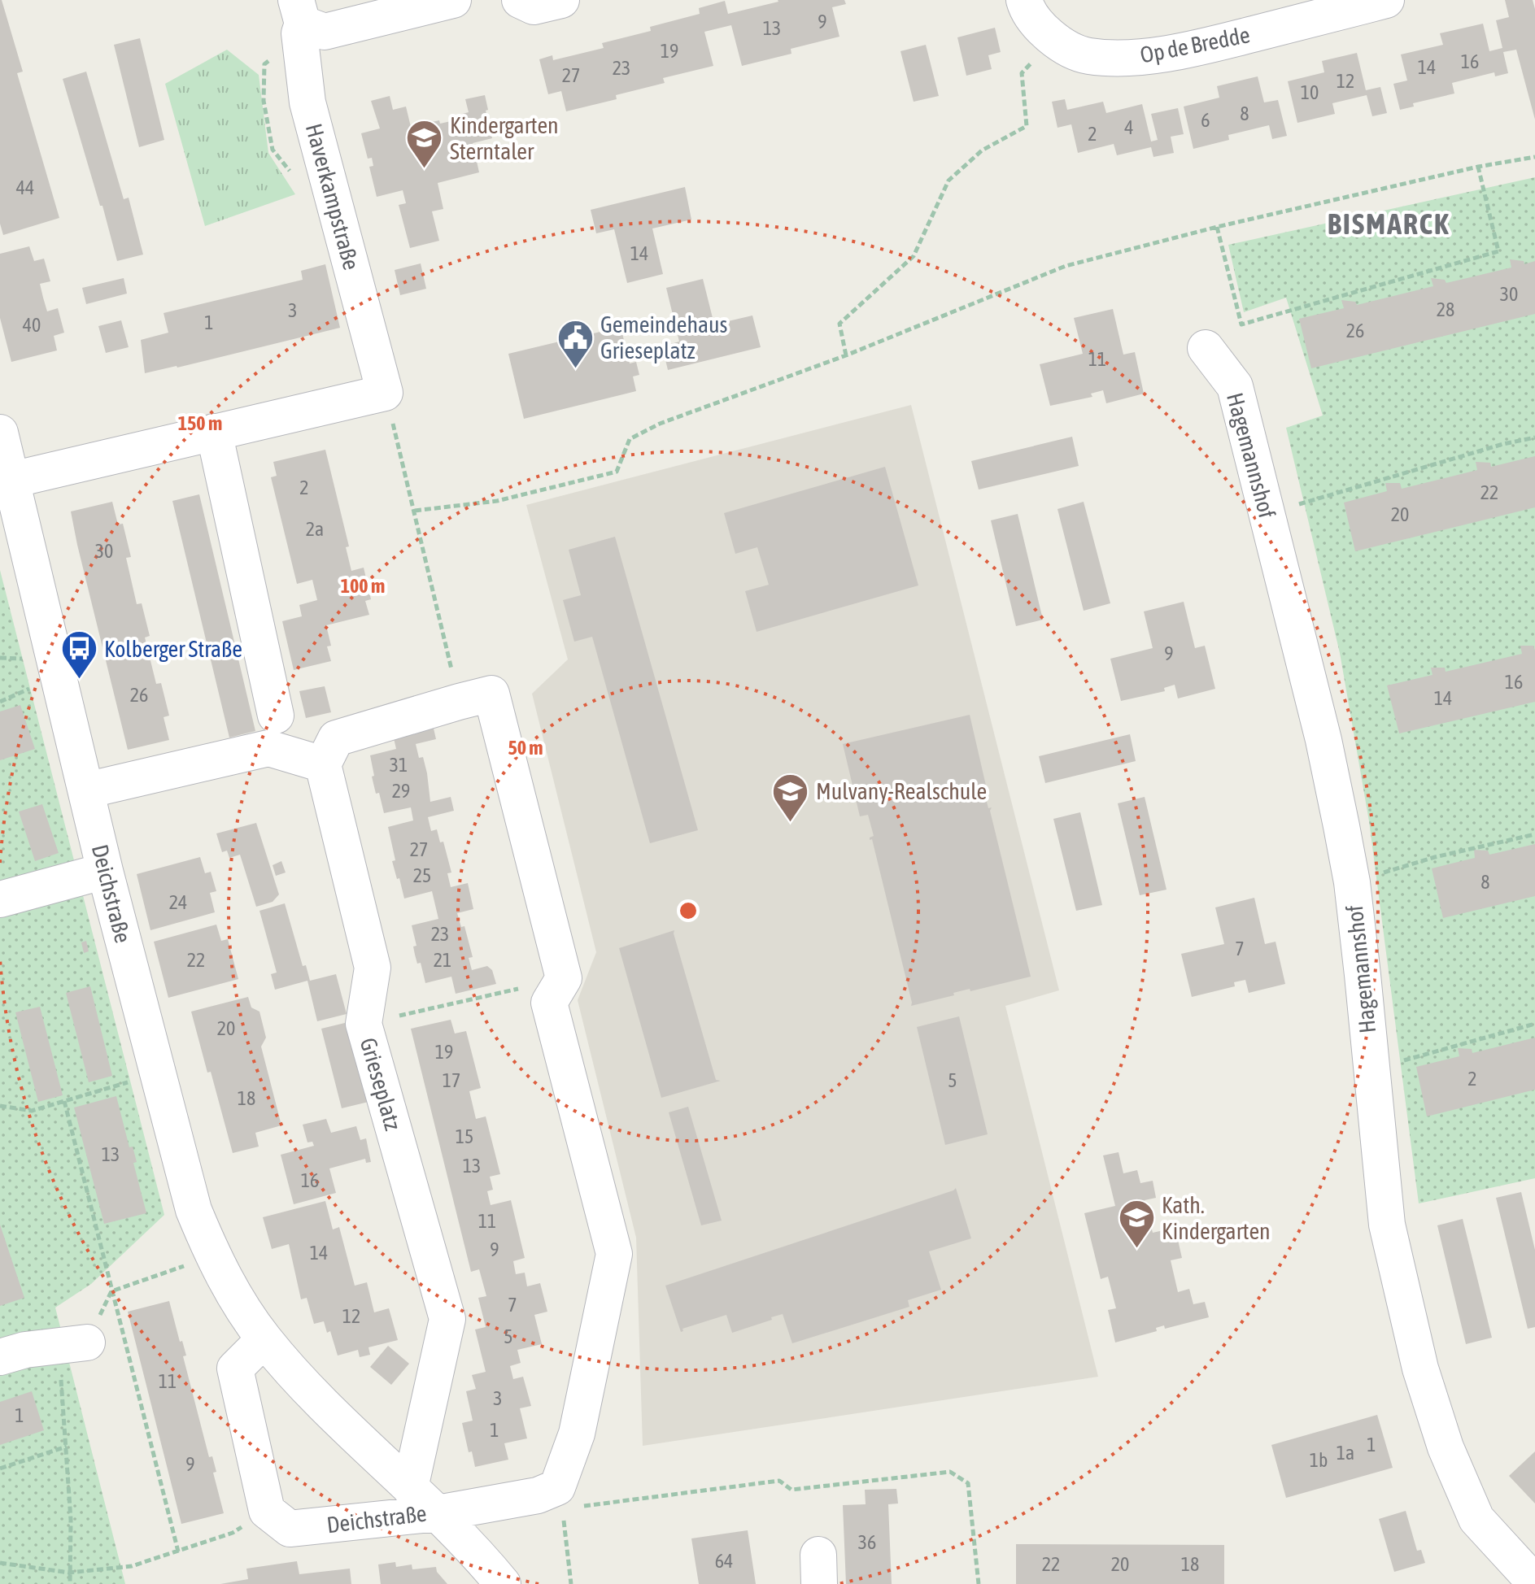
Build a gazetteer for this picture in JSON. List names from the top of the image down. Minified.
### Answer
{"streets":{"street":["Op de Bredde","Haverkampstraße","Hagemannshof","Deichstraße","Grieseplatz"]},"crossings":[["Deichstraße","Grieseplatz"]],"districts":["BISMARCK"],"places":{"school or university":["Kindergarten Sterntaler","Mulvany-Realschule","Kath. Kindergarten"],"public building":["Gemeindehaus Grieseplatz"],"bus stop":["Kolberger Straße"]},"house_numbers":["9","13","19","16","14","23","27","12","10","8","6","4","2","44","14","30","28","3","1","40","26","11","2","22","20","2a","30","9","16","26","14","31","29","27","25","8","24","23","7","22","21","20","19","2","17","5","18","15","13","13","16","11","9","14","7","12","5","11","3","1","1","1","1a","1b","9","36","64","22","20","18"],"rings":["150 m","100 m","50 m"]}
